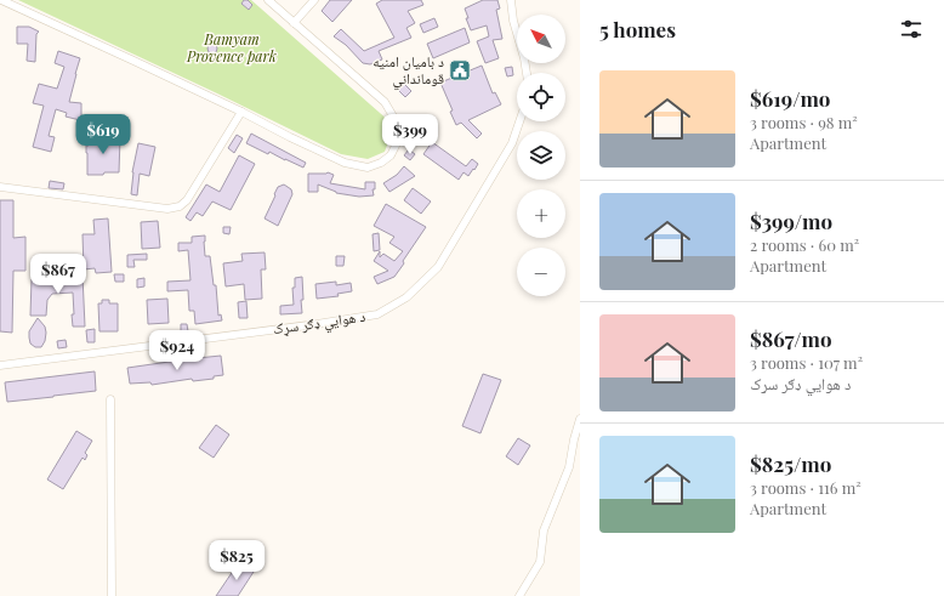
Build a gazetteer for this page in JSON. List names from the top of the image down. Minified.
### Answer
{"streets":{"street":["د هوايي ډګر سړک"]},"parks":["Bamyam Provence park"],"places":{"public building":["د بامیان امنیه قومانداني"]},"north":"top left","page":{"heading":"5 homes","map_buttons":["+","−"],"list":[{"name":"$619/mo","note":"3 rooms · 98 m² · Apartment"},{"name":"$399/mo","note":"2 rooms · 60 m² · Apartment"},{"name":"$867/mo","note":"3 rooms · 107 m² · د هوايي ډګر سړک"},{"name":"$825/mo","note":"3 rooms · 116 m² · Apartment"}],"price":["$619","$399","$867","$924","$825"]}}
